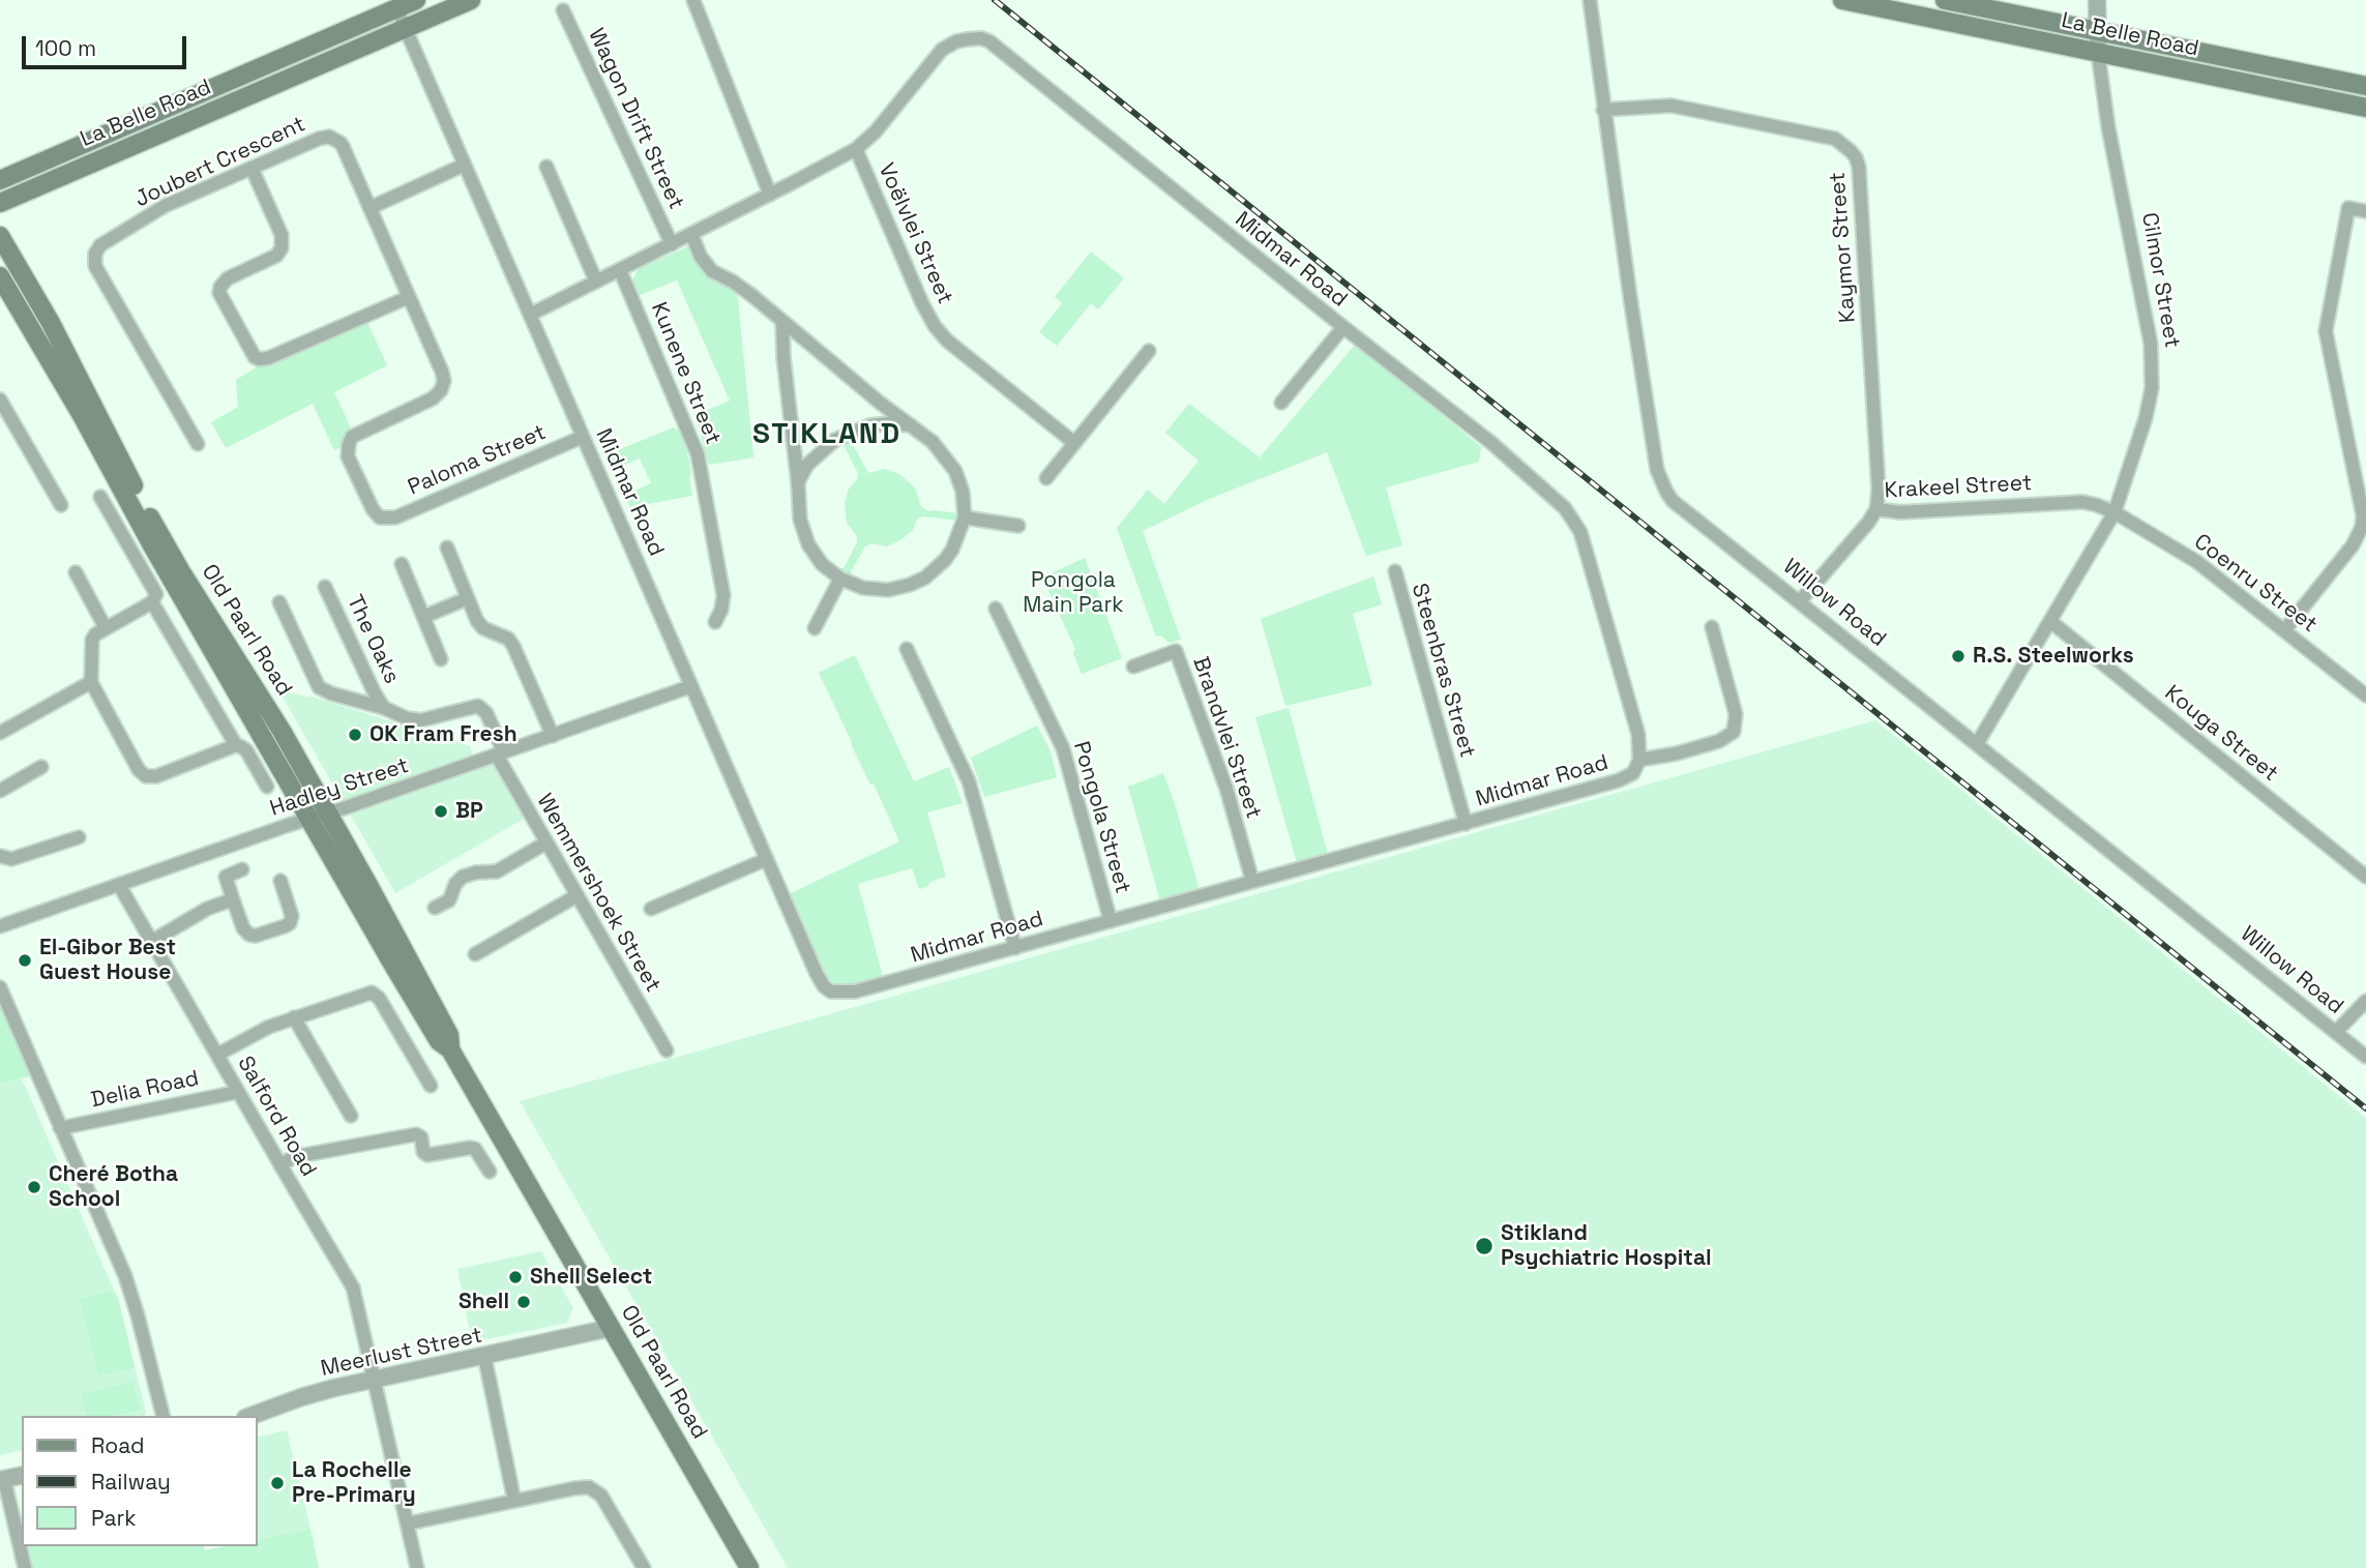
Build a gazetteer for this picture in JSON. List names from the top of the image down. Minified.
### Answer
{"streets":{"main road":["La Belle Road","Old Paarl Road"],"street":["Wagon Drift Street","Joubert Crescent","Voëlvlei Street","Kaymor Street","Midmar Road","Cilmor Street","Kunene Street","Paloma Street","Krakeel Street","Coenru Street","Willow Road","The Oaks","Steenbras Street","Kouga Street","Brandvlei Street","Hadley Street","Pongola Street","Wemmershoek Street","Delia Road","Salford Road","Meerlust Street"]},"crossings":[["La Belle Road","Midmar Road"],["La Belle Road","Cilmor Street"],["Wagon Drift Street","Midmar Road"],["Joubert Crescent","Paloma Street"],["Voëlvlei Street","Midmar Road"],["Kaymor Street","Krakeel Street"],["Kaymor Street","Willow Road"],["Midmar Road","Kunene Street"],["Midmar Road","Paloma Street"],["Midmar Road","Steenbras Street"],["Midmar Road","Brandvlei Street"],["Midmar Road","Hadley Street"],["Midmar Road","Pongola Street"],["Cilmor Street","Krakeel Street"],["Cilmor Street","Coenru Street"],["Cilmor Street","Willow Road"],["Cilmor Street","Kouga Street"],["Krakeel Street","Coenru Street"],["Krakeel Street","Willow Road"],["Old Paarl Road","Hadley Street"],["Old Paarl Road","Meerlust Street"],["The Oaks","Hadley Street"],["The Oaks","Wemmershoek Street"],["Hadley Street","Wemmershoek Street"],["Hadley Street","Salford Road"],["Delia Road","Salford Road"],["Salford Road","Meerlust Street"]],"districts":["STIKLAND"],"parks":["Pongola Main Park"],"places":["R.S. Steelworks","OK Fram Fresh","BP","El-Gibor Best Guest House","Cheré Botha School","Stikland Psychiatric Hospital","Shell Select","Shell","La Rochelle Pre-Primary"],"legend":["Road","Railway","Park"],"scale_bar":"100 m"}
